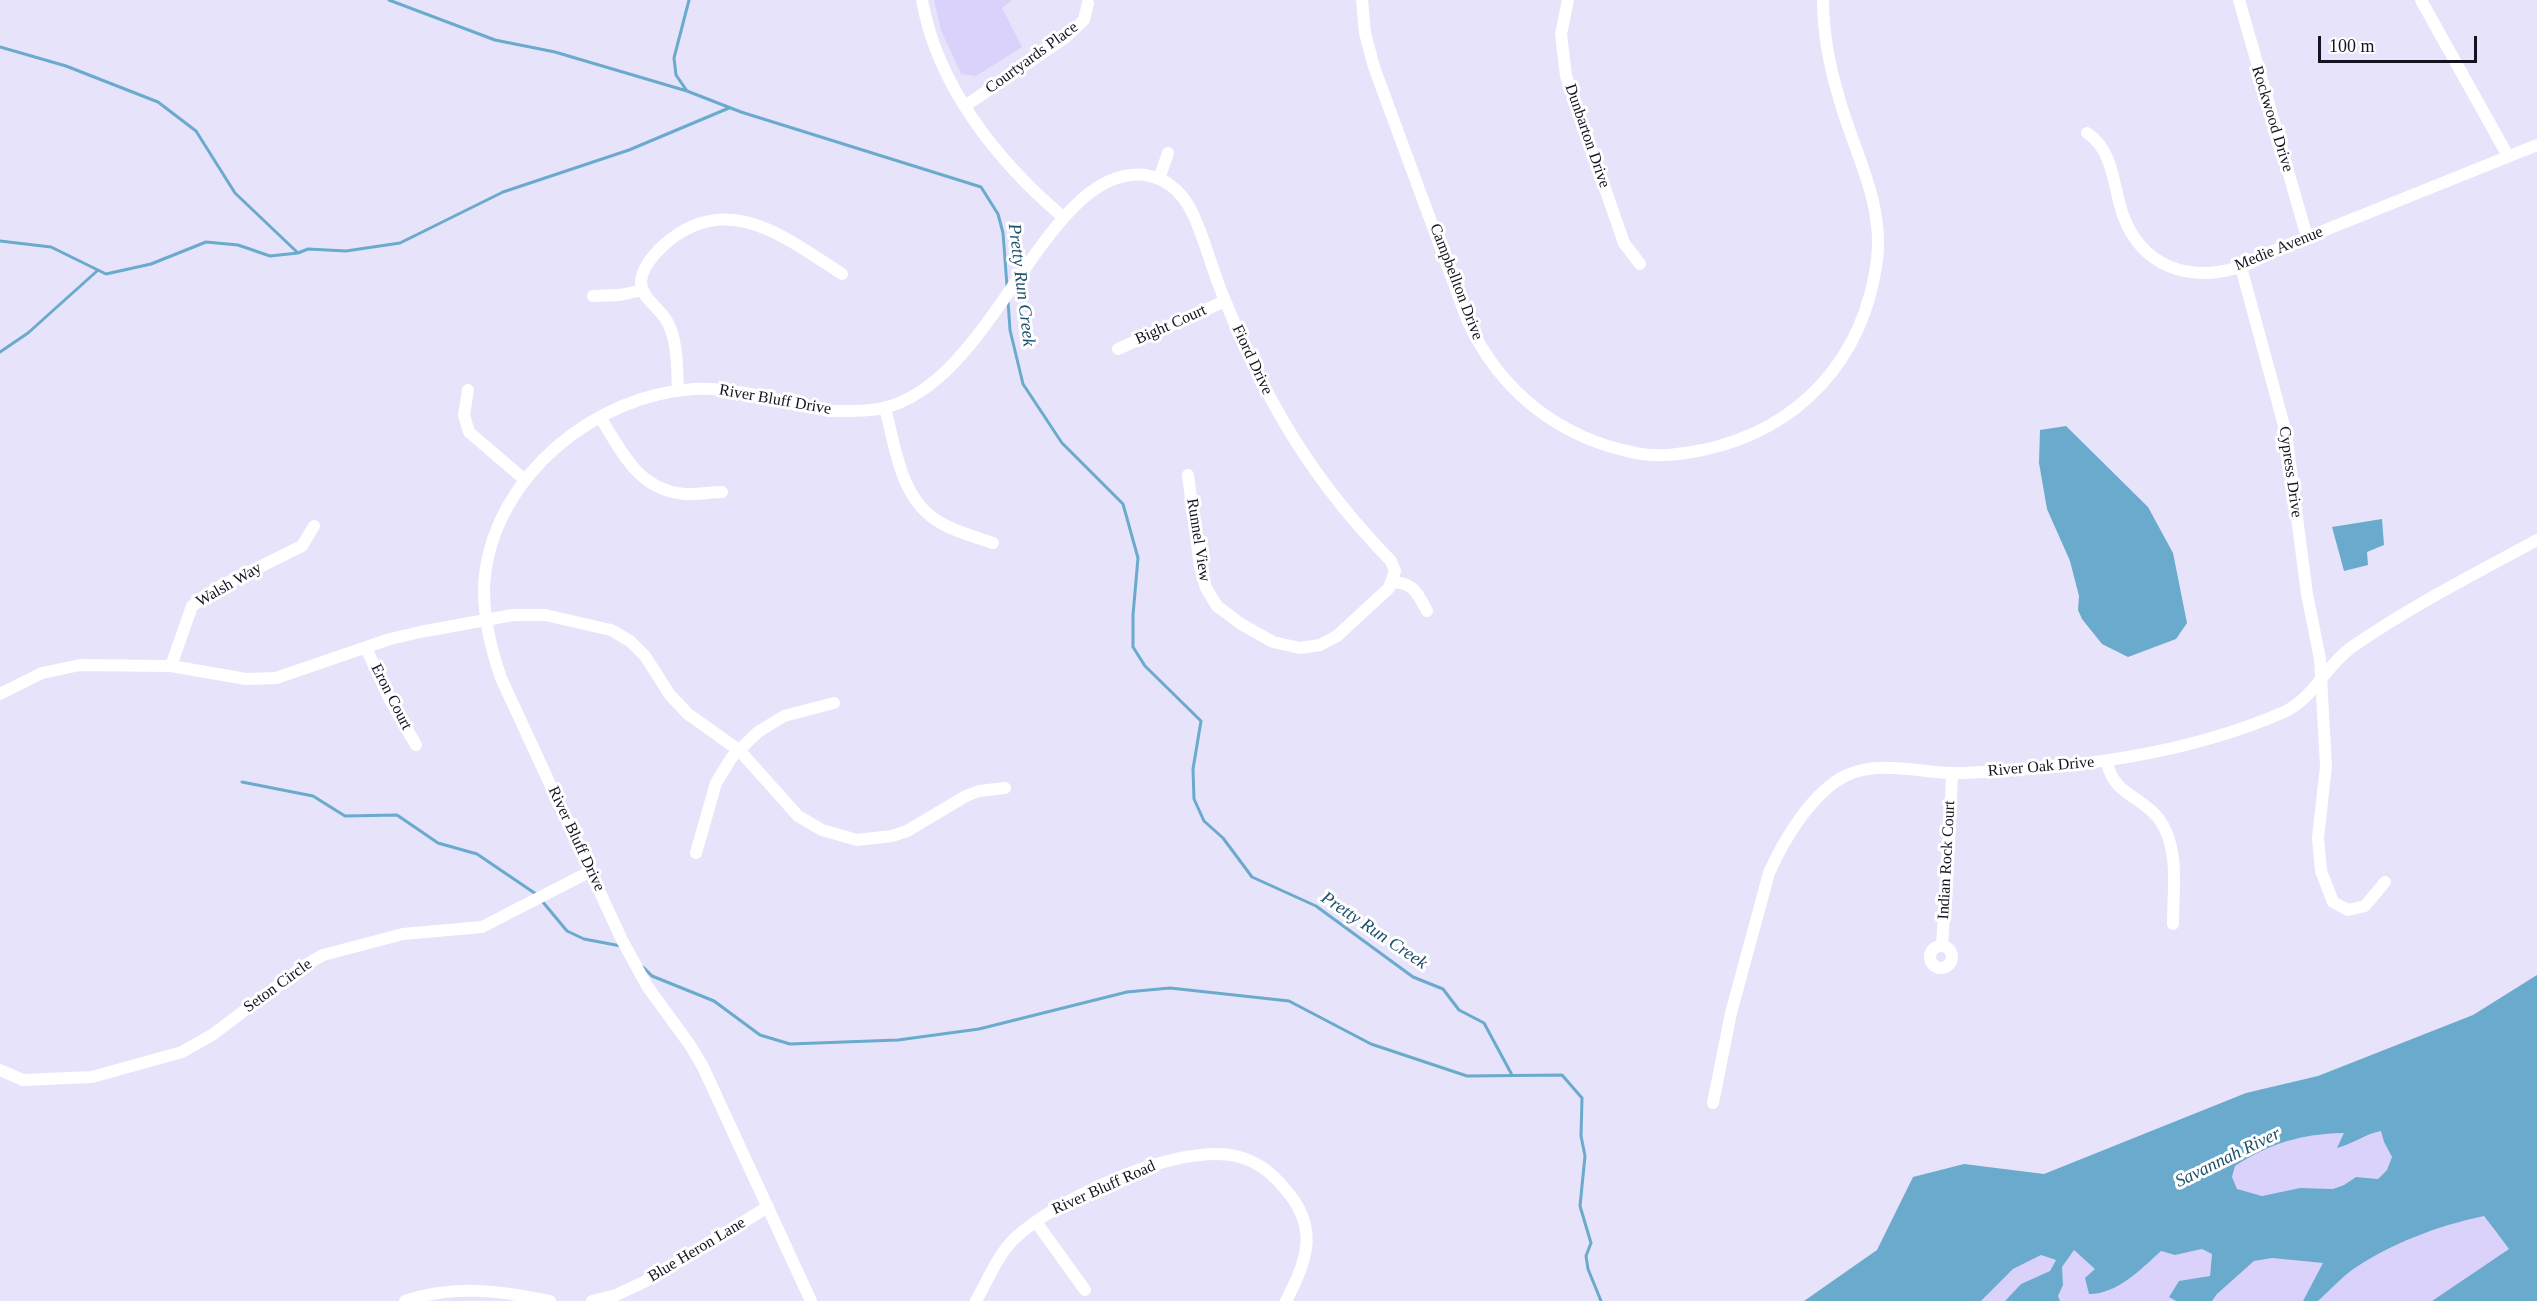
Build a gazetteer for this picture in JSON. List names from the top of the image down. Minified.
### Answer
{"streets":{"street":["Courtyards Place","Rockwood Drive","Dunbarton Drive","Medie Avenue","Campbellton Drive","Bight Court","Fiord Drive","River Bluff Drive","Cypress Drive","Runnel View","Walsh Way","Eron Court","River Oak Drive","Indian Rock Court","Seton Circle","River Bluff Road","Blue Heron Lane"]},"crossings":[["Rockwood Drive","Medie Avenue"],["Medie Avenue","Cypress Drive"],["Bight Court","Fiord Drive"],["Fiord Drive","Runnel View"],["River Bluff Drive","Seton Circle"],["River Bluff Drive","Blue Heron Lane"],["Cypress Drive","River Oak Drive"],["River Oak Drive","Indian Rock Court"]],"water":["Pretty Run Creek","Savannah River"],"scale_bar":"100 m"}
